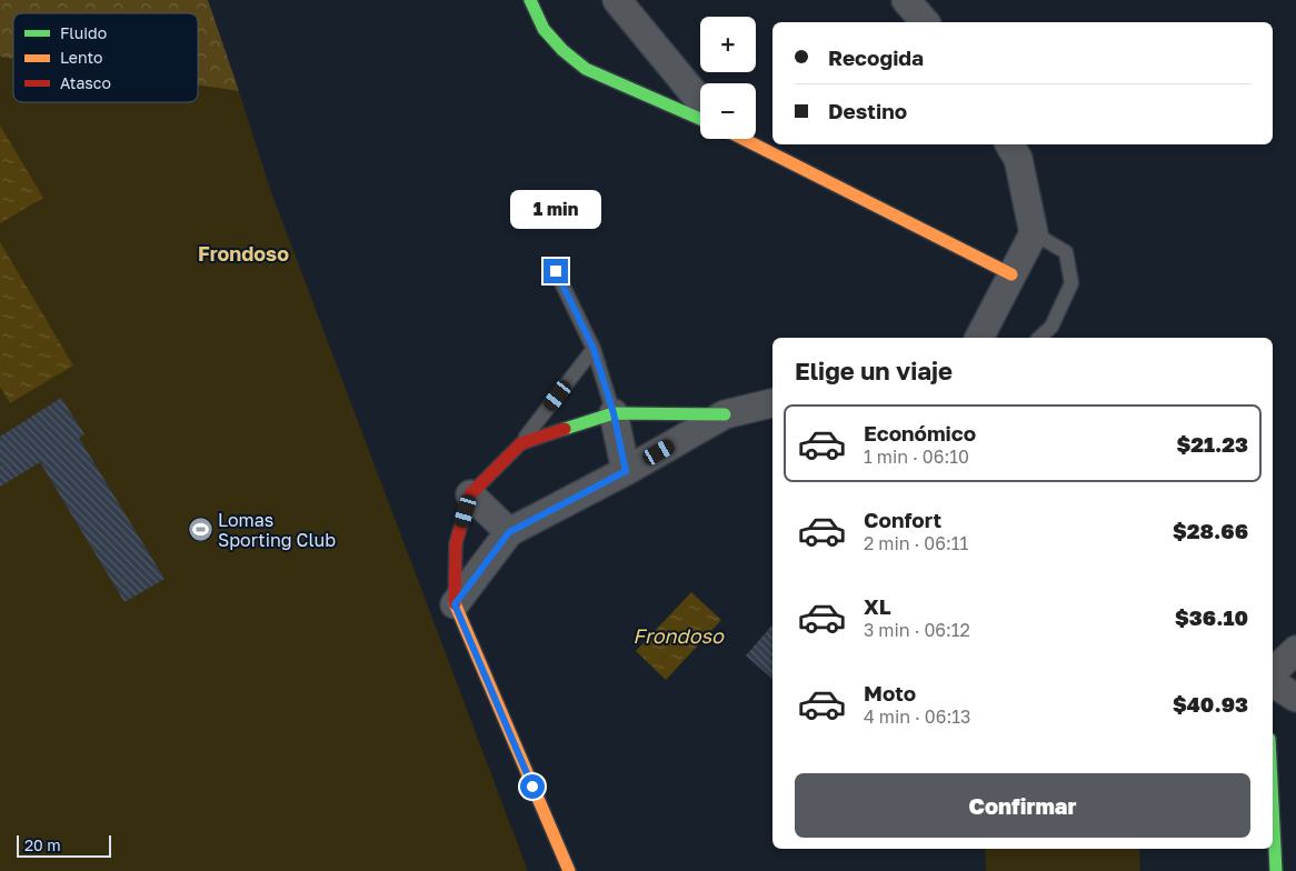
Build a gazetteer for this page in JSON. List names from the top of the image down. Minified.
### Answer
{"districts":["Frondoso"],"water":["Frondoso"],"places":{"sports":["Lomas Sporting Club"]},"legend":["Fluido","Lento","Atasco"],"scale_bar":"20 m","page":{"map_buttons":["+","−"],"banner":["Recogida","Destino"],"bubble":"1 min","heading":"Elige un viaje","list":[{"name":"Económico","note":"1 min · 06:10","value":"$21.23"},{"name":"Confort","note":"2 min · 06:11","value":"$28.66"},{"name":"XL","note":"3 min · 06:12","value":"$36.10"},{"name":"Moto","note":"4 min · 06:13","value":"$40.93"}],"buttons":"Confirmar","scale":"20 m"}}
